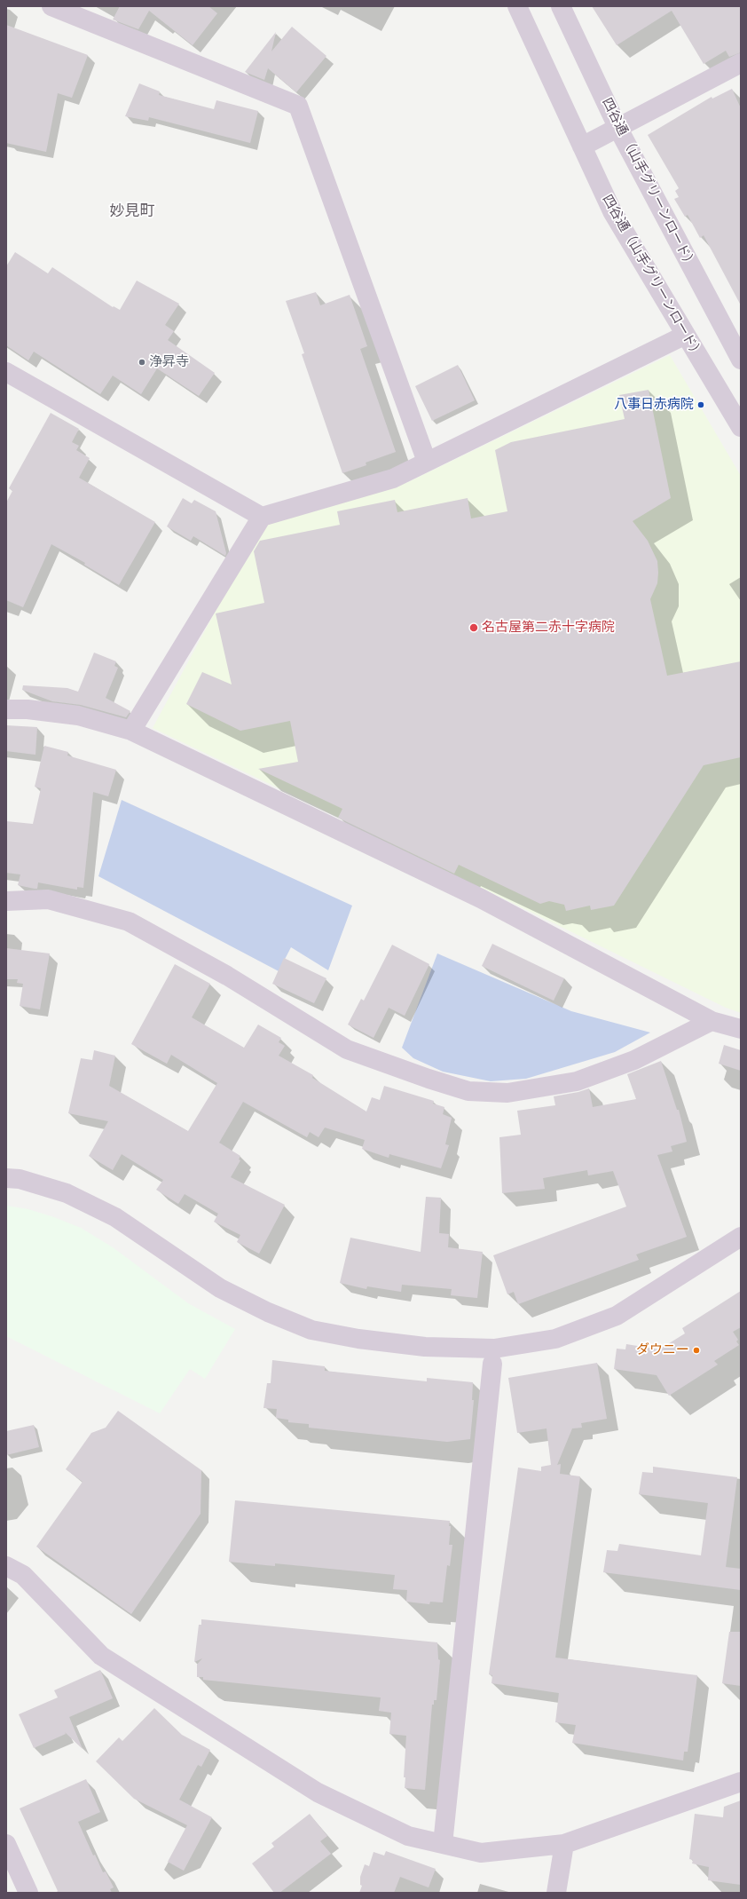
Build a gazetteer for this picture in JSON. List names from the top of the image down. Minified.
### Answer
{"streets":{"street":["四谷通 （山手グリーンロード）","四谷通（山手グリーンロード）"]},"districts":["妙見町"],"places":["浄昇寺","八事日赤病院","名古屋第二赤十字病院","ダウニー"]}
